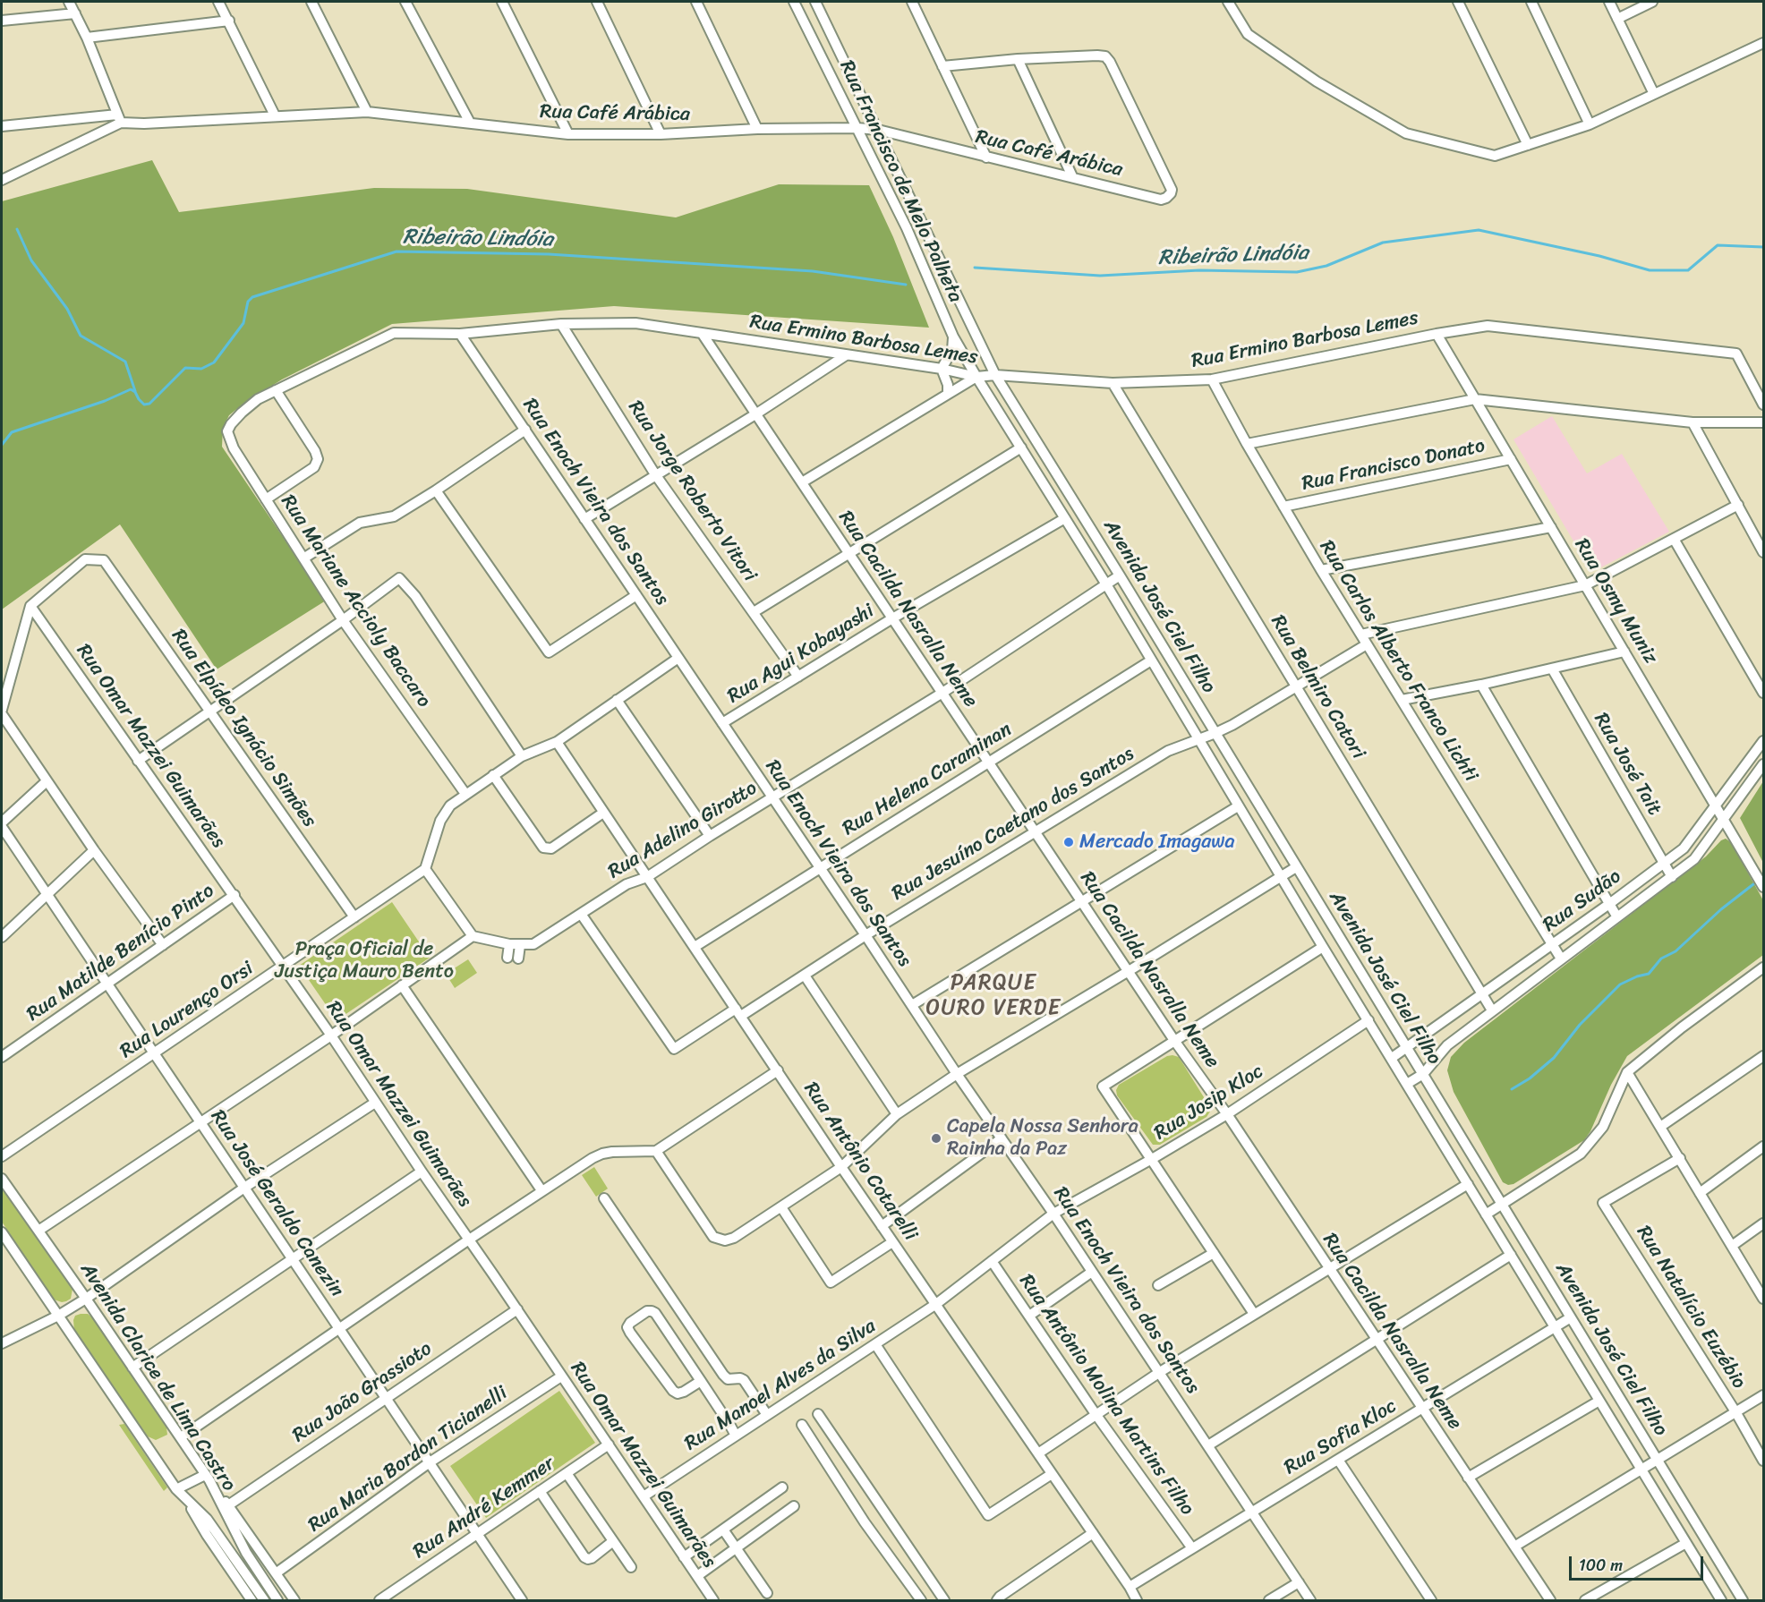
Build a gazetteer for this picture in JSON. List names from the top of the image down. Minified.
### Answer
{"streets":{"street":["Rua Café Arábica","Rua Francisco de Melo Palheta","Rua Ermino Barbosa Lemes","Rua Francisco Donato","Rua Jorge Roberto Vitori","Rua Enoch Vieira dos Santos","Rua Mariane Accioly Baccaro","Rua Osmy Muniz","Avenida José Ciel Filho","Rua Cacilda Nasralla Neme","Rua Agui Kobayashi","Rua Carlos Alberto Franco Lichti","Rua Belmiro Catori","Rua Elpídeo Ignácio Simões","Rua Omar Mazzei Guimarães","Rua José Tait","Rua Helena Caraminan","Rua Jesuíno Caetano dos Santos","Rua Adelino Girotto","Rua Sudão","Rua Matilde Benício Pinto","Rua Lourenço Orsi","Rua Josip Kloc","Rua Antônio Cotarelli","Rua José Geraldo Canezin","Rua Natalício Euzébio","Avenida Clarice de Lima Castro","Rua Manoel Alves da Silva","Rua João Grassioto","Rua Antônio Molina Martins Filho","Rua Sofia Kloc","Rua Maria Bordon Ticianelli","Rua André Kemmer"]},"crossings":[["Rua Café Arábica","Rua Francisco de Melo Palheta"],["Rua Francisco de Melo Palheta","Rua Ermino Barbosa Lemes"],["Rua Francisco de Melo Palheta","Avenida José Ciel Filho"],["Rua Ermino Barbosa Lemes","Rua Jorge Roberto Vitori"],["Rua Ermino Barbosa Lemes","Rua Enoch Vieira dos Santos"],["Rua Ermino Barbosa Lemes","Rua Mariane Accioly Baccaro"],["Rua Ermino Barbosa Lemes","Rua Osmy Muniz"],["Rua Ermino Barbosa Lemes","Avenida José Ciel Filho"],["Rua Ermino Barbosa Lemes","Rua Cacilda Nasralla Neme"],["Rua Ermino Barbosa Lemes","Rua Carlos Alberto Franco Lichti"],["Rua Ermino Barbosa Lemes","Rua Belmiro Catori"],["Rua Francisco Donato","Rua Osmy Muniz"],["Rua Francisco Donato","Rua Carlos Alberto Franco Lichti"],["Rua Jorge Roberto Vitori","Rua Agui Kobayashi"],["Rua Enoch Vieira dos Santos","Rua Agui Kobayashi"],["Rua Enoch Vieira dos Santos","Rua Helena Caraminan"],["Rua Enoch Vieira dos Santos","Rua Jesuíno Caetano dos Santos"],["Rua Enoch Vieira dos Santos","Rua Adelino Girotto"],["Rua Enoch Vieira dos Santos","Rua Josip Kloc"],["Rua Enoch Vieira dos Santos","Rua Sofia Kloc"],["Rua Osmy Muniz","Rua Sudão"],["Avenida José Ciel Filho","Rua Agui Kobayashi"],["Avenida José Ciel Filho","Rua Helena Caraminan"],["Avenida José Ciel Filho","Rua Jesuíno Caetano dos Santos"],["Avenida José Ciel Filho","Rua Adelino Girotto"],["Avenida José Ciel Filho","Rua Sudão"],["Avenida José Ciel Filho","Rua Josip Kloc"],["Avenida José Ciel Filho","Rua Sofia Kloc"],["Rua Cacilda Nasralla Neme","Rua Agui Kobayashi"],["Rua Cacilda Nasralla Neme","Rua Helena Caraminan"],["Rua Cacilda Nasralla Neme","Rua Jesuíno Caetano dos Santos"],["Rua Cacilda Nasralla Neme","Rua Adelino Girotto"],["Rua Cacilda Nasralla Neme","Rua Josip Kloc"],["Rua Cacilda Nasralla Neme","Rua Sofia Kloc"],["Rua Carlos Alberto Franco Lichti","Rua Jesuíno Caetano dos Santos"],["Rua Carlos Alberto Franco Lichti","Rua Sudão"],["Rua Belmiro Catori","Rua Jesuíno Caetano dos Santos"],["Rua Belmiro Catori","Rua Sudão"],["Rua Elpídeo Ignácio Simões","Rua Omar Mazzei Guimarães"],["Rua Elpídeo Ignácio Simões","Rua Lourenço Orsi"],["Rua Omar Mazzei Guimarães","Rua Matilde Benício Pinto"],["Rua Omar Mazzei Guimarães","Rua Lourenço Orsi"],["Rua Omar Mazzei Guimarães","Rua Manoel Alves da Silva"],["Rua Omar Mazzei Guimarães","Rua João Grassioto"],["Rua Omar Mazzei Guimarães","Rua Maria Bordon Ticianelli"],["Rua Omar Mazzei Guimarães","Rua André Kemmer"],["Rua José Tait","Rua Sudão"],["Rua Helena Caraminan","Rua Antônio Cotarelli"],["Rua Jesuíno Caetano dos Santos","Rua Adelino Girotto"],["Rua Jesuíno Caetano dos Santos","Rua Antônio Cotarelli"],["Rua Adelino Girotto","Rua Antônio Cotarelli"],["Rua Matilde Benício Pinto","Rua José Geraldo Canezin"],["Rua Lourenço Orsi","Rua José Geraldo Canezin"],["Rua Josip Kloc","Rua Antônio Cotarelli"],["Rua Josip Kloc","Rua Manoel Alves da Silva"],["Rua Josip Kloc","Rua Antônio Molina Martins Filho"],["Rua Antônio Cotarelli","Rua Manoel Alves da Silva"],["Rua Antônio Cotarelli","Rua Sofia Kloc"],["Rua José Geraldo Canezin","Rua João Grassioto"],["Rua José Geraldo Canezin","Rua Maria Bordon Ticianelli"],["Rua José Geraldo Canezin","Rua André Kemmer"],["Rua Antônio Molina Martins Filho","Rua Sofia Kloc"]],"districts":["PARQUE OURO VERDE"],"water":["Ribeirão Lindóia"],"parks":["Praça Oficial de Justiça Mauro Bento"],"places":["Mercado Imagawa","Capela Nossa Senhora Rainha da Paz"],"scale_bar":"100 m"}
